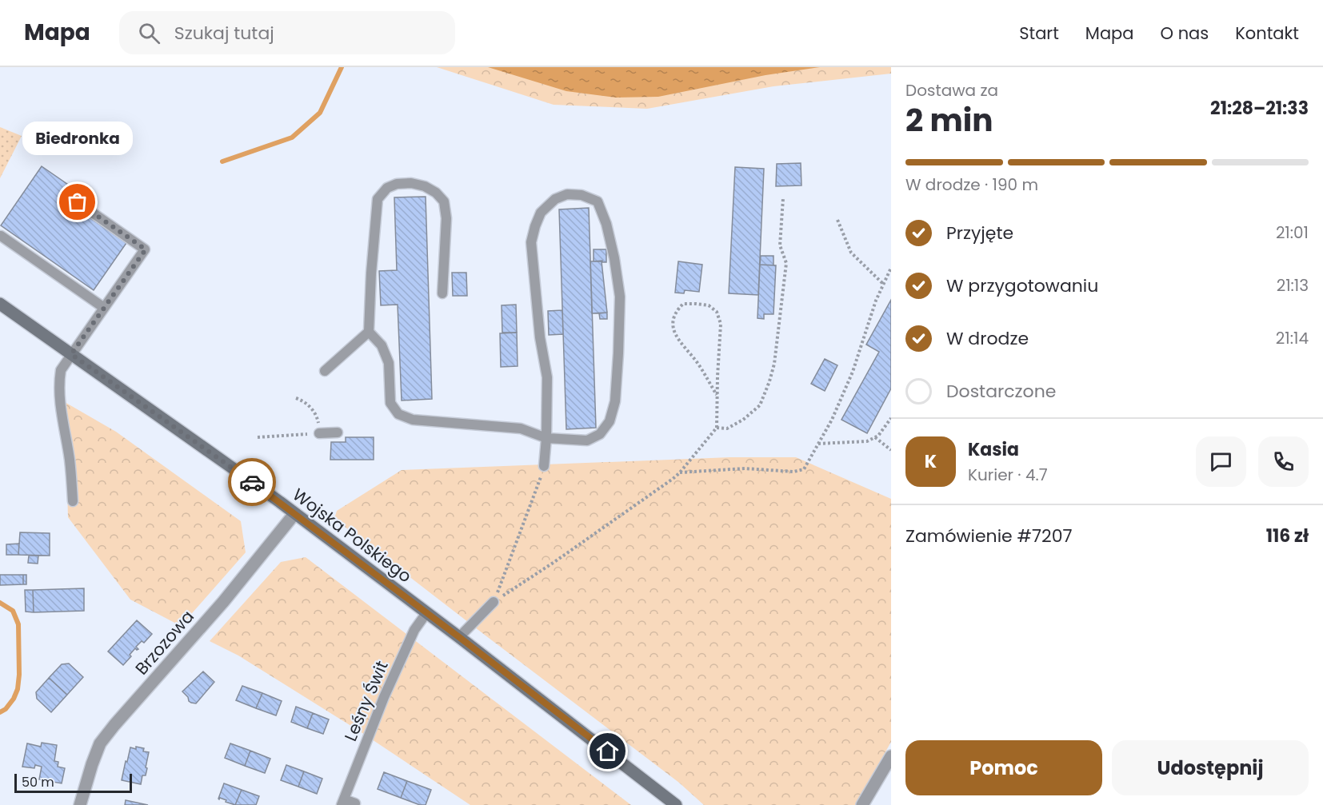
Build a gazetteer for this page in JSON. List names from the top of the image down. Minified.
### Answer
{"streets":{"street":["Wojska Polskiego","Brzozowa"],"lane":["Leśny Świt"]},"crossings":[["Wojska Polskiego","Brzozowa"],["Wojska Polskiego","Leśny Świt"]],"places":["Biedronka"],"scale_bar":"50 m","page":{"header":"Mapa","search":"Szukaj tutaj","nav":["Start","Mapa","O nas","Kontakt"],"heading":["2 min","Dostawa za","21:28–21:33"],"panel":["Kasia","Kurier · 4.7","Zamówienie #7207","116 zł"],"bubble":"Biedronka","bar":"W drodze · 190 m","list":[["Przyjęte","21:01"],["W przygotowaniu","21:13"],["W drodze","21:14"],"Dostarczone"],"round":"K","buttons":["Pomoc","Udostępnij"],"scale":"50 m"}}
